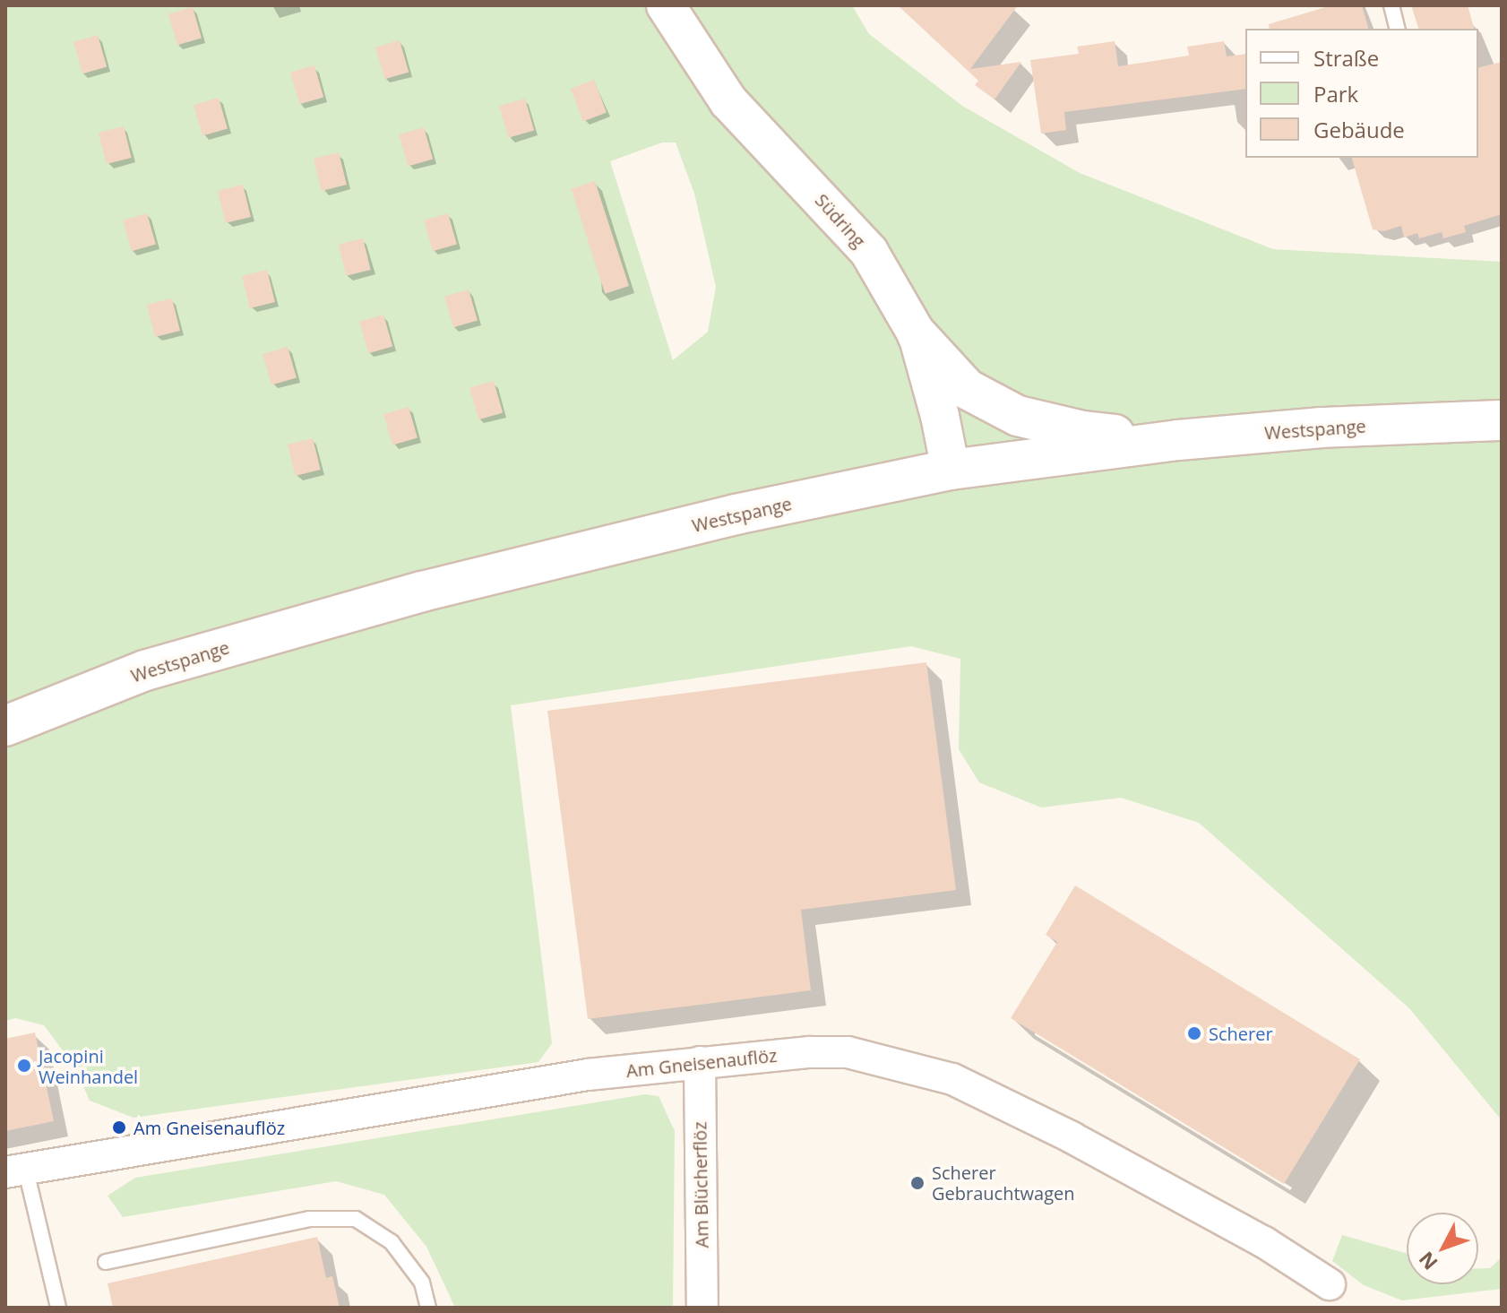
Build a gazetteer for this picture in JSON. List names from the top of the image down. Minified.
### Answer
{"streets":{"main road":["Westspange"],"street":["Südring","Am Gneisenauflöz","Am Blücherflöz"]},"crossings":[["Südring","Westspange"],["Am Gneisenauflöz","Am Blücherflöz"]],"places":["Scherer","Jacopini Weinhandel","Am Gneisenauflöz","Scherer Gebrauchtwagen"],"legend":["Straße","Park","Gebäude"],"north":"bottom left"}
